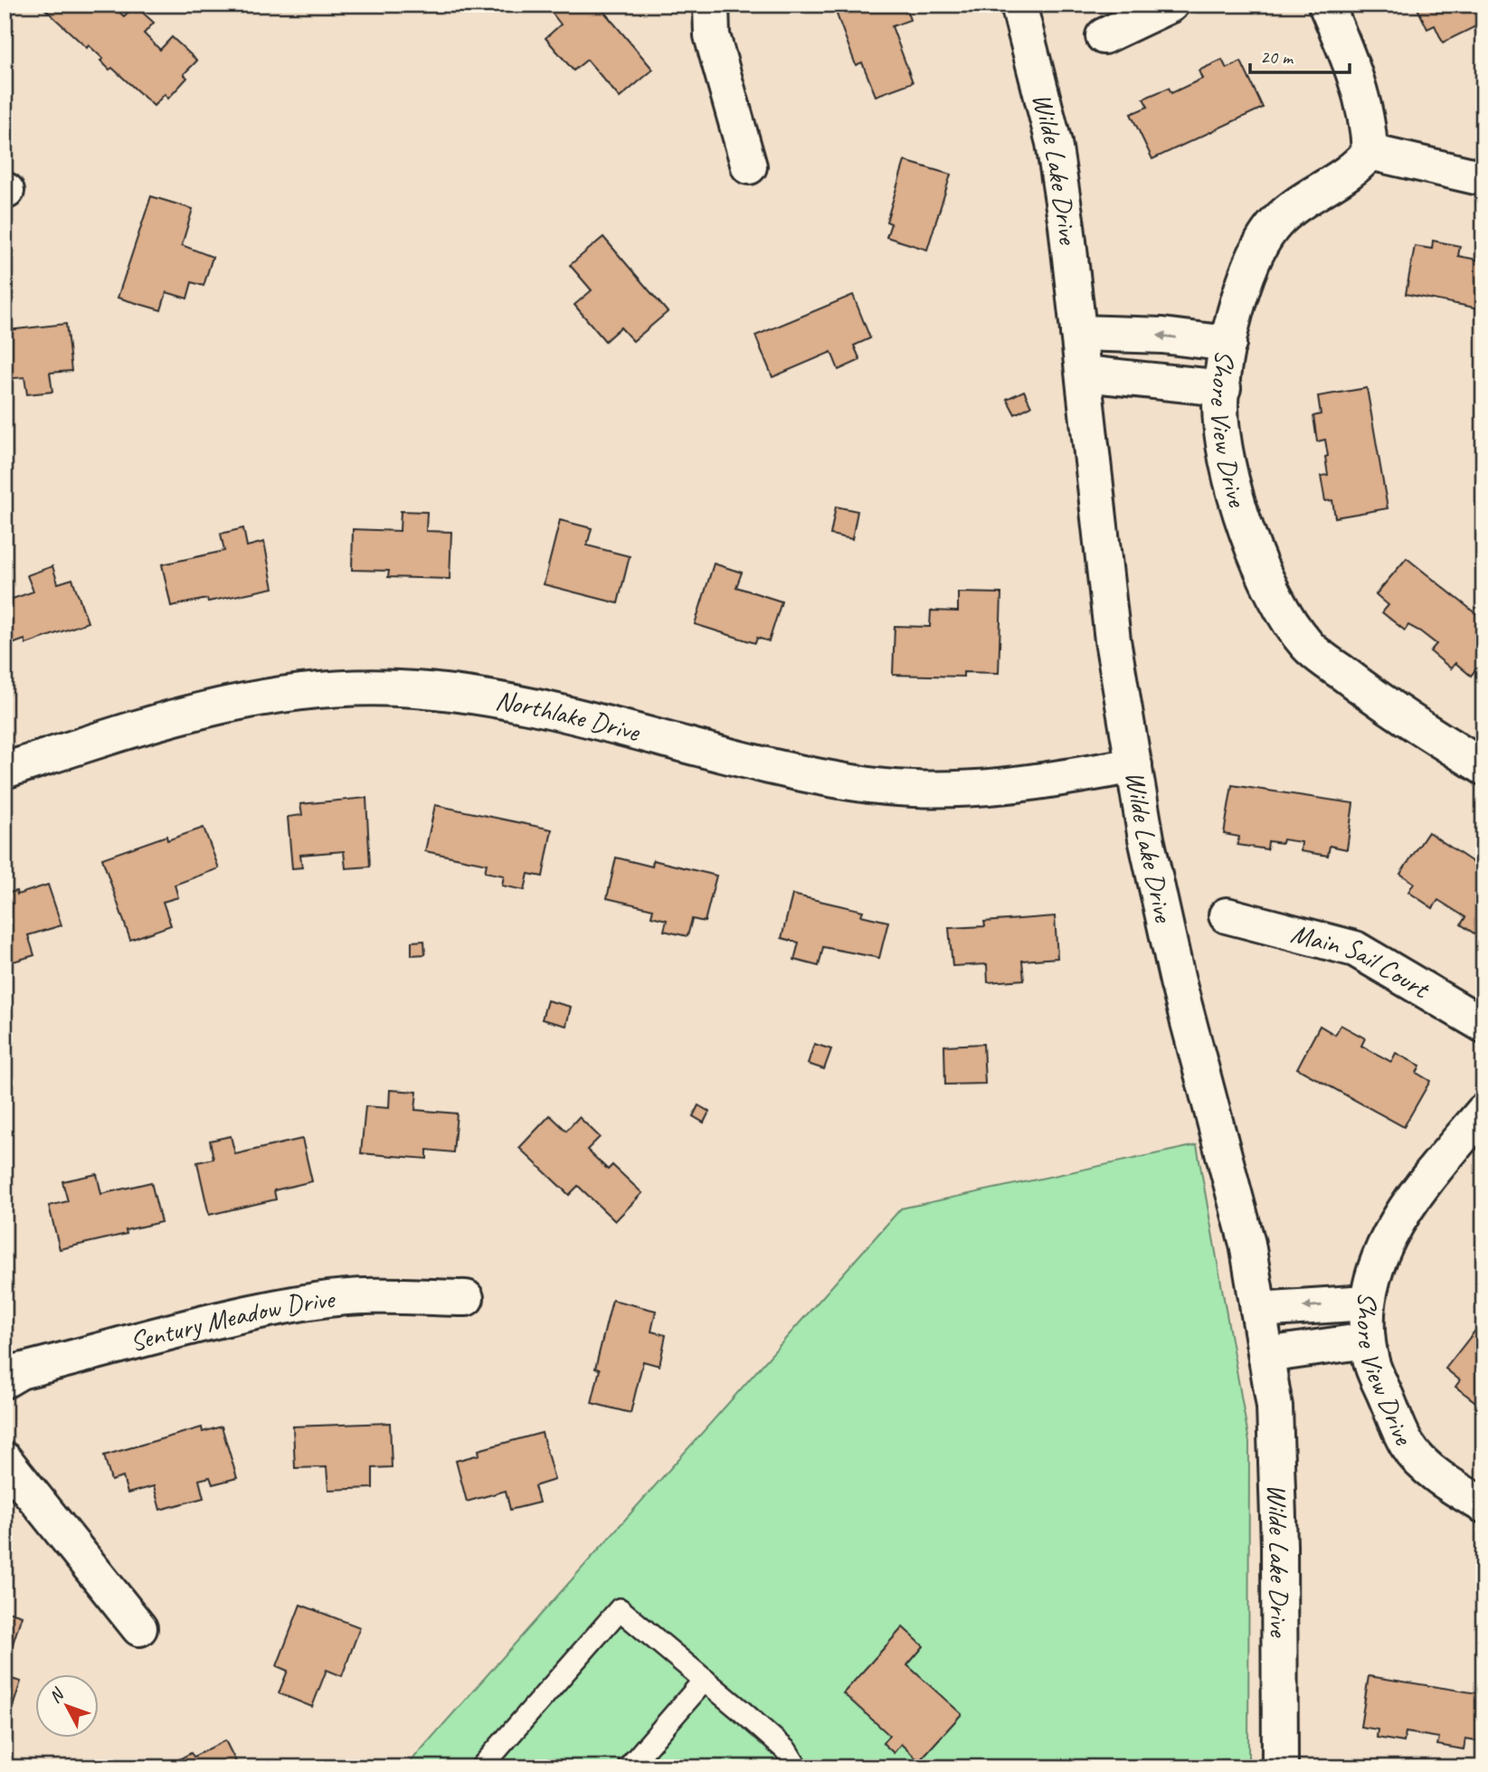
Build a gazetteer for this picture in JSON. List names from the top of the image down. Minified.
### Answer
{"streets":{"street":["Wilde Lake Drive","Shore View Drive","Northlake Drive","Main Sail Court","Sentury Meadow Drive"]},"crossings":[["Wilde Lake Drive","Northlake Drive"]],"scale_bar":"20 m","north":"top left"}
